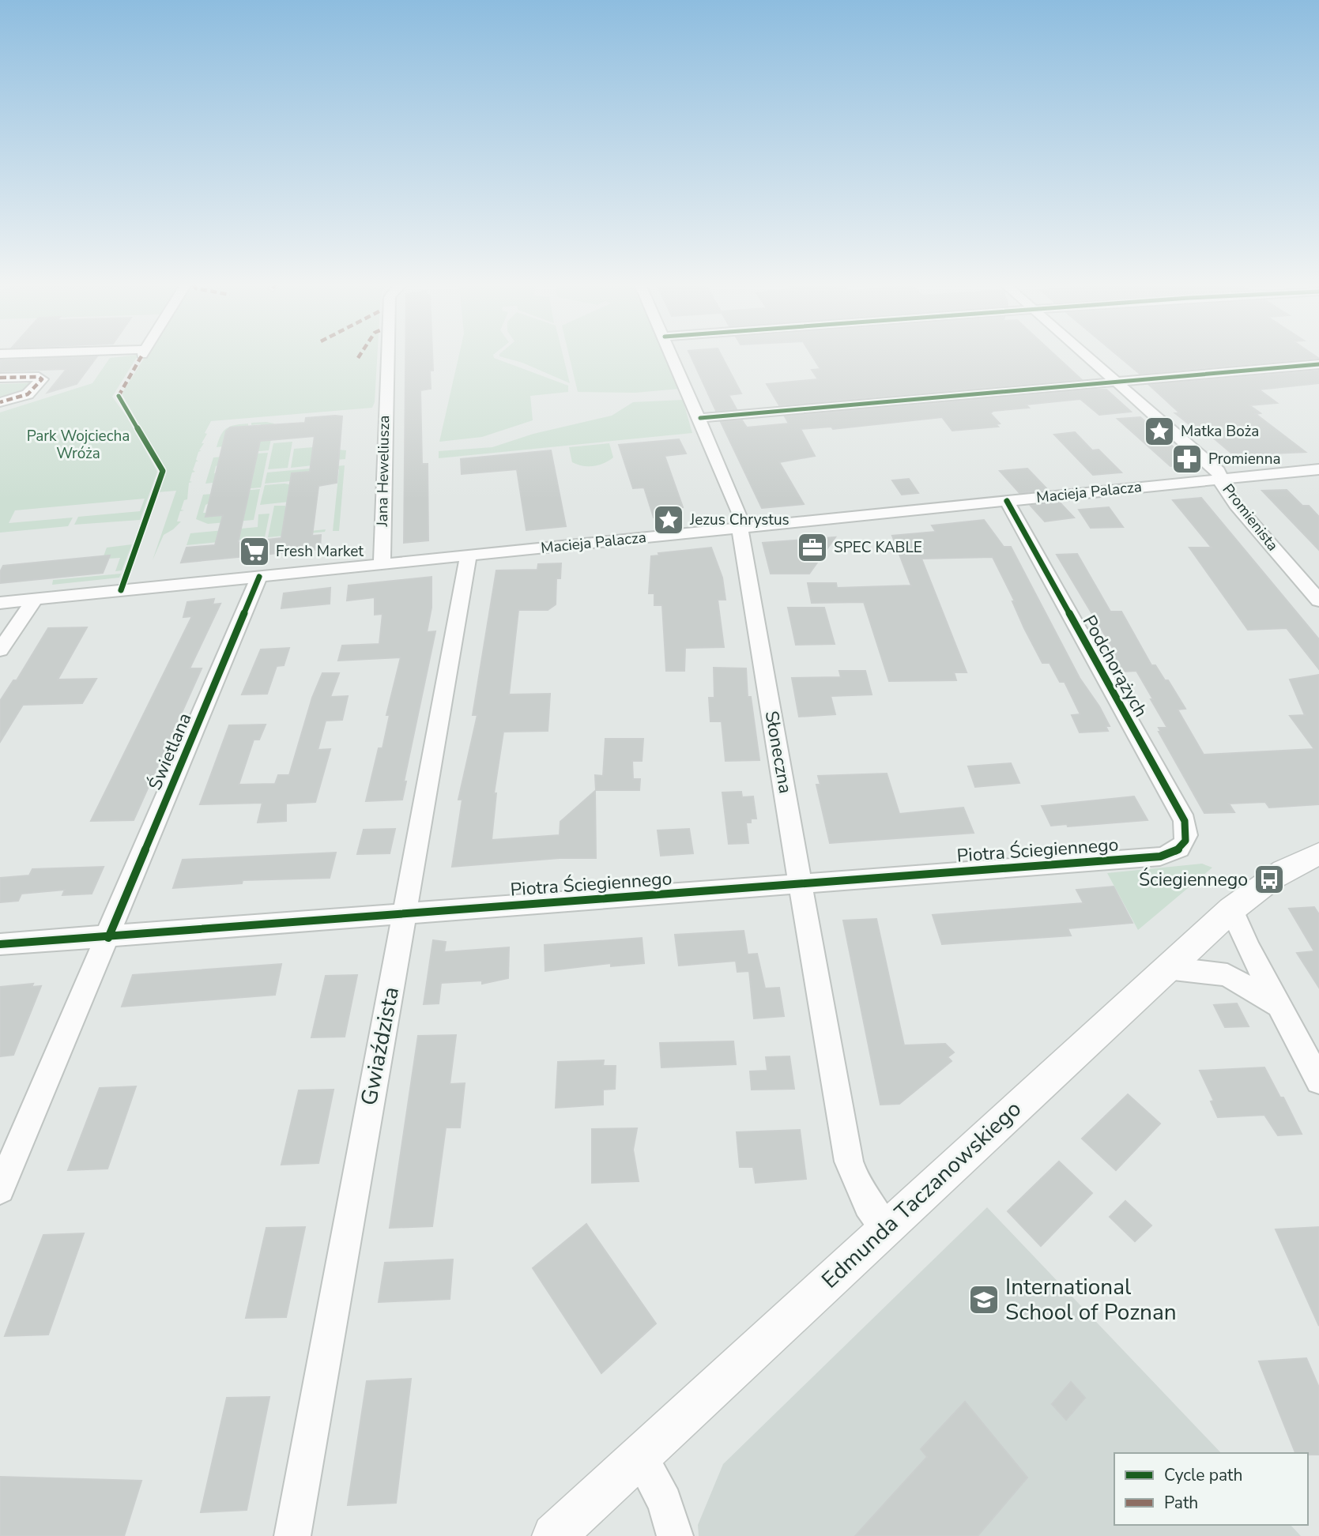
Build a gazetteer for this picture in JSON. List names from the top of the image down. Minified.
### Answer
{"streets":{"street":["Jana Heweliusza","Macieja Palacza","Promienista","Podchorążych","Świetlana","Słoneczna","Piotra Ściegiennego","Gwiaździsta","Edmunda Taczanowskiego"]},"crossings":[["Jana Heweliusza","Macieja Palacza"],["Macieja Palacza","Promienista"],["Macieja Palacza","Podchorążych"],["Macieja Palacza","Świetlana"],["Macieja Palacza","Słoneczna"],["Macieja Palacza","Gwiaździsta"],["Podchorążych","Piotra Ściegiennego"],["Świetlana","Piotra Ściegiennego"],["Słoneczna","Piotra Ściegiennego"],["Słoneczna","Edmunda Taczanowskiego"],["Piotra Ściegiennego","Gwiaździsta"]],"parks":["Park Wojciecha Wróża"],"places":{"place":["Matka Boża","Jezus Chrystus"],"pharmacy":["Promienna"],"office":["SPEC KABLE"],"supermarket":["Fresh Market"],"bus stop":["Ściegiennego"],"school or university":["International School of Poznan"]},"legend":["Cycle path","Path"]}
